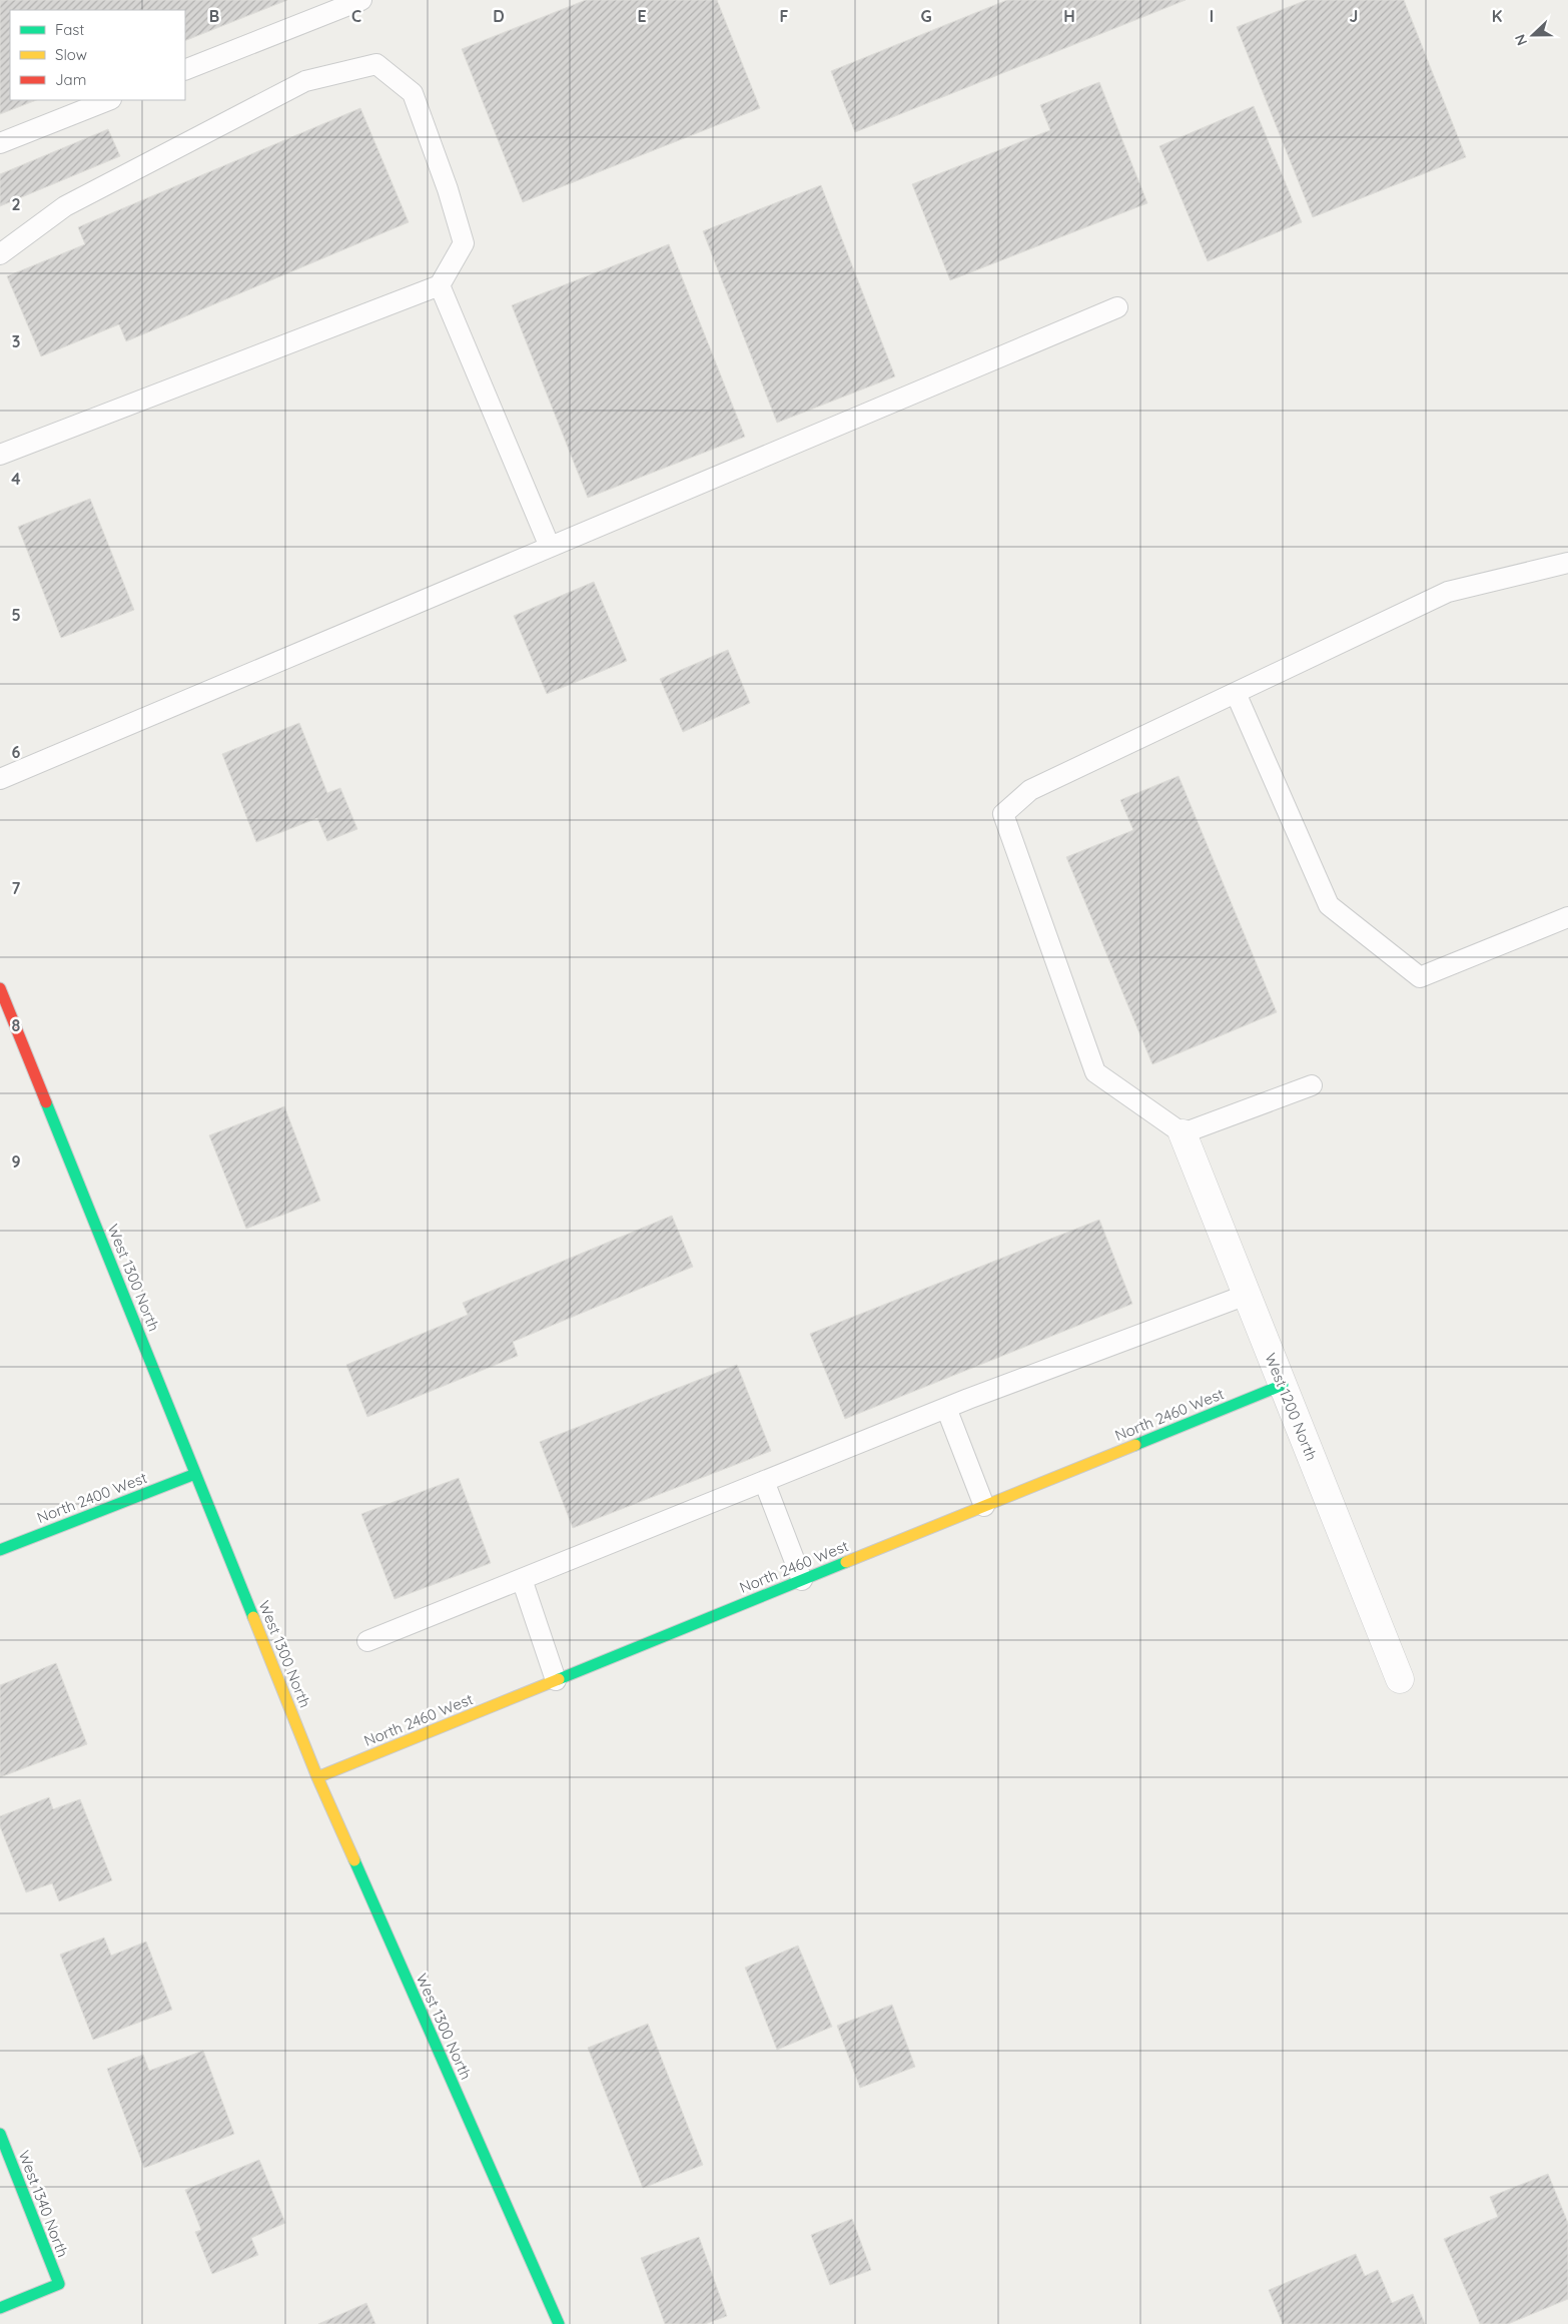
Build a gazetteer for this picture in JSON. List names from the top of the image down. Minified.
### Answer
{"streets":{"street":["West 1300 North","West 1200 North","North 2460 West","North 2400 West","West 1340 North"]},"crossings":[["West 1300 North","North 2460 West"],["West 1300 North","North 2400 West"],["West 1200 North","North 2460 West"]],"legend":["Fast","Slow","Jam"],"north":"left","grid":{"columns":["B","C","D","E","F","G","H","I","J","K"],"rows":["2","3","4","5","6","7","8","9"]}}
